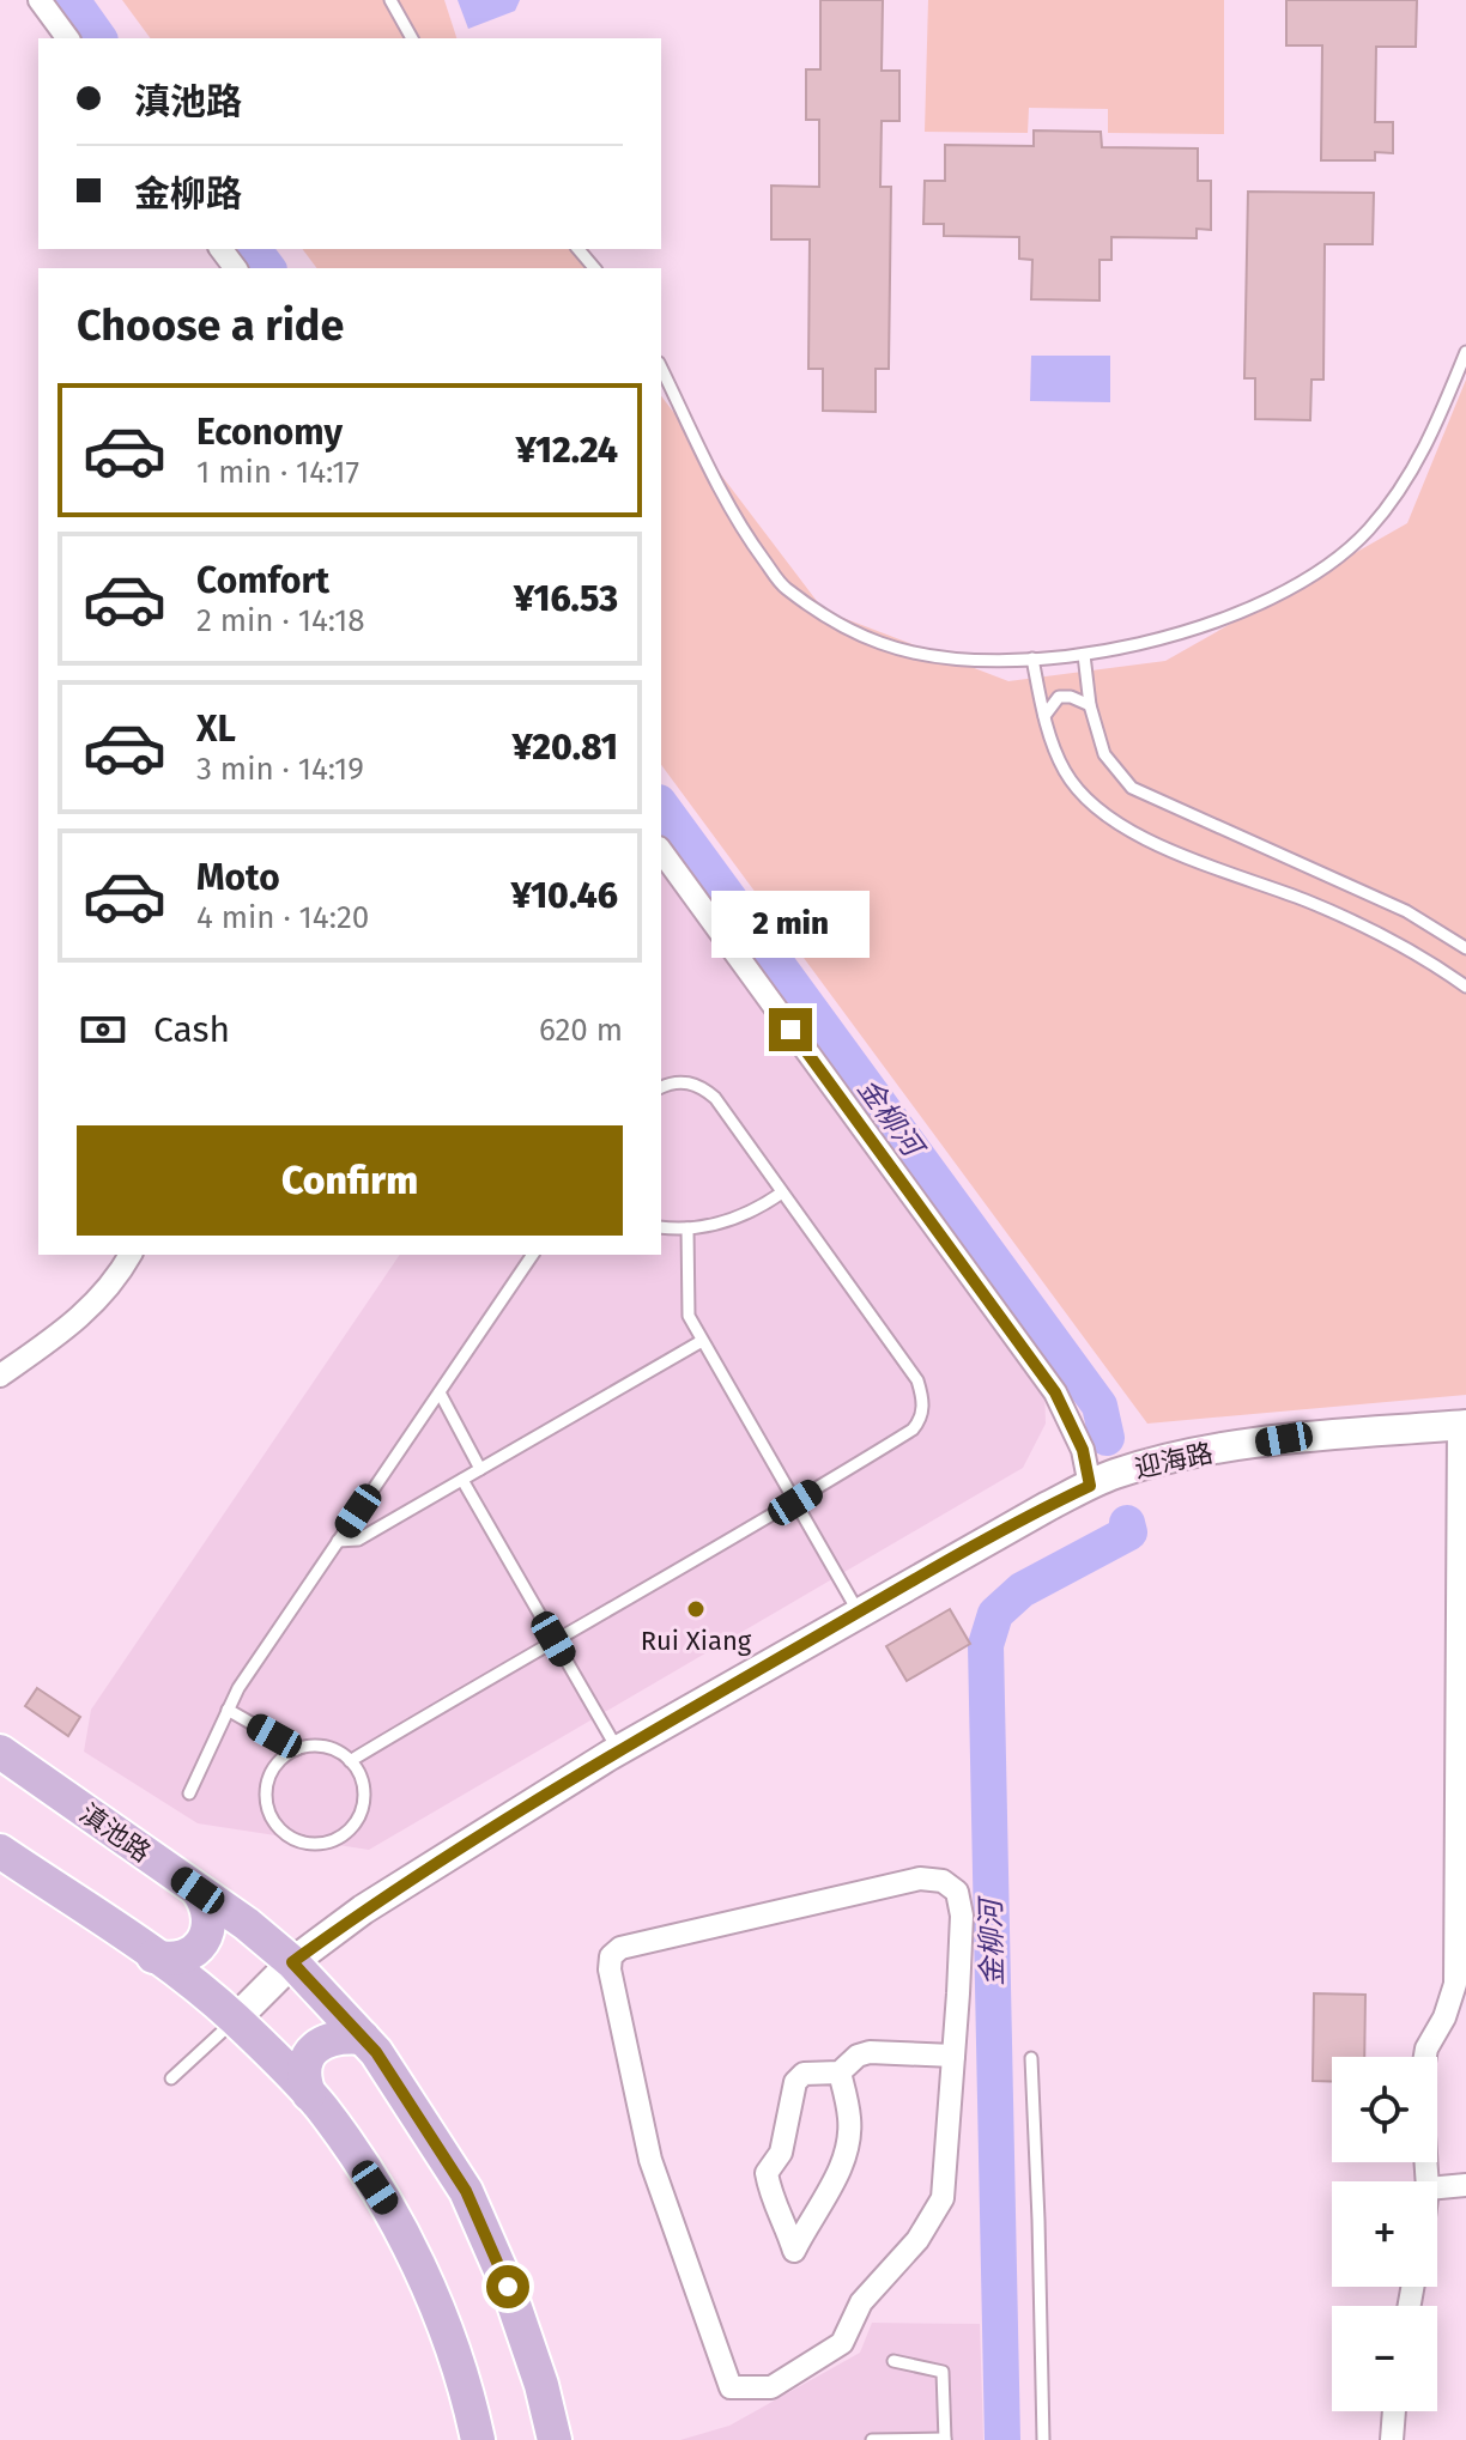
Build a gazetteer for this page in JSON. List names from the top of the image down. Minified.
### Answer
{"streets":{"main road":["滇池路"],"street":["迎海路"]},"crossings":[["迎海路","滇池路"]],"water":["金柳河"],"places":["Rui Xiang"],"page":{"banner":["滇池路","金柳路"],"heading":"Choose a ride","list":[{"name":"Economy","note":"1 min · 14:17","value":"¥12.24"},{"name":"Comfort","note":"2 min · 14:18","value":"¥16.53"},{"name":"XL","note":"3 min · 14:19","value":"¥20.81"},{"name":"Moto","note":"4 min · 14:20","value":"¥10.46"}],"bubble":"2 min","pay":["Cash","620 m"],"buttons":"Confirm","map_buttons":["+","−"]}}
